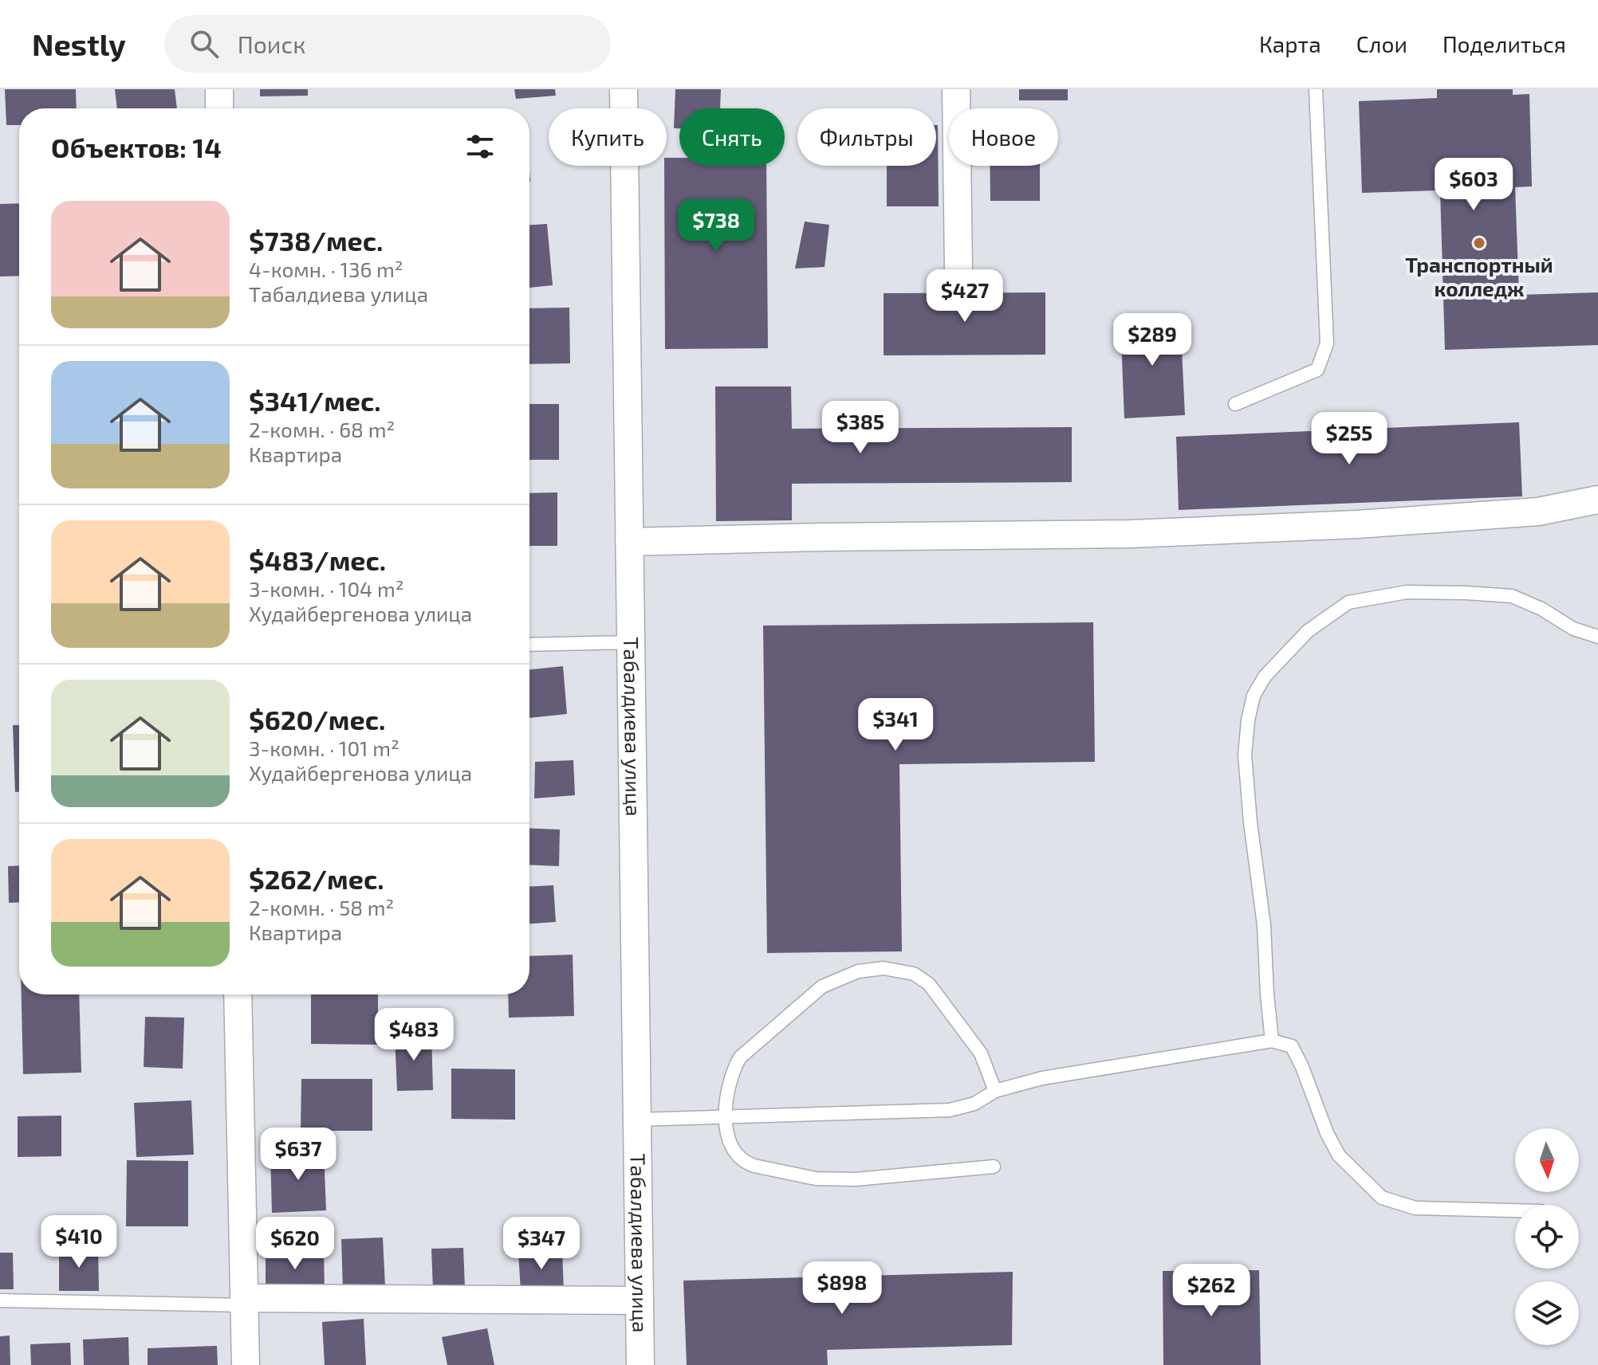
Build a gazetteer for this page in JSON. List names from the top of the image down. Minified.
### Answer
{"streets":{"street":["Табалдиева улица"]},"places":["Транспортный колледж"],"north":"bottom","page":{"header":"Nestly","search":"Поиск","nav":["Карта","Слои","Поделиться"],"chip":["Купить","Снять","Фильтры","Новое"],"heading":"Объектов: 14","price":["$603","$738","$427","$289","$385","$255","$341","$483","$637","$410","$620","$347","$898","$262"],"list":[{"name":"$738/мес.","note":"4-комн. · 136 m² · Табалдиева улица"},{"name":"$341/мес.","note":"2-комн. · 68 m² · Квартира"},{"name":"$483/мес.","note":"3-комн. · 104 m² · Худайбергенова улица"},{"name":"$620/мес.","note":"3-комн. · 101 m² · Худайбергенова улица"},{"name":"$262/мес.","note":"2-комн. · 58 m² · Квартира"}]}}
